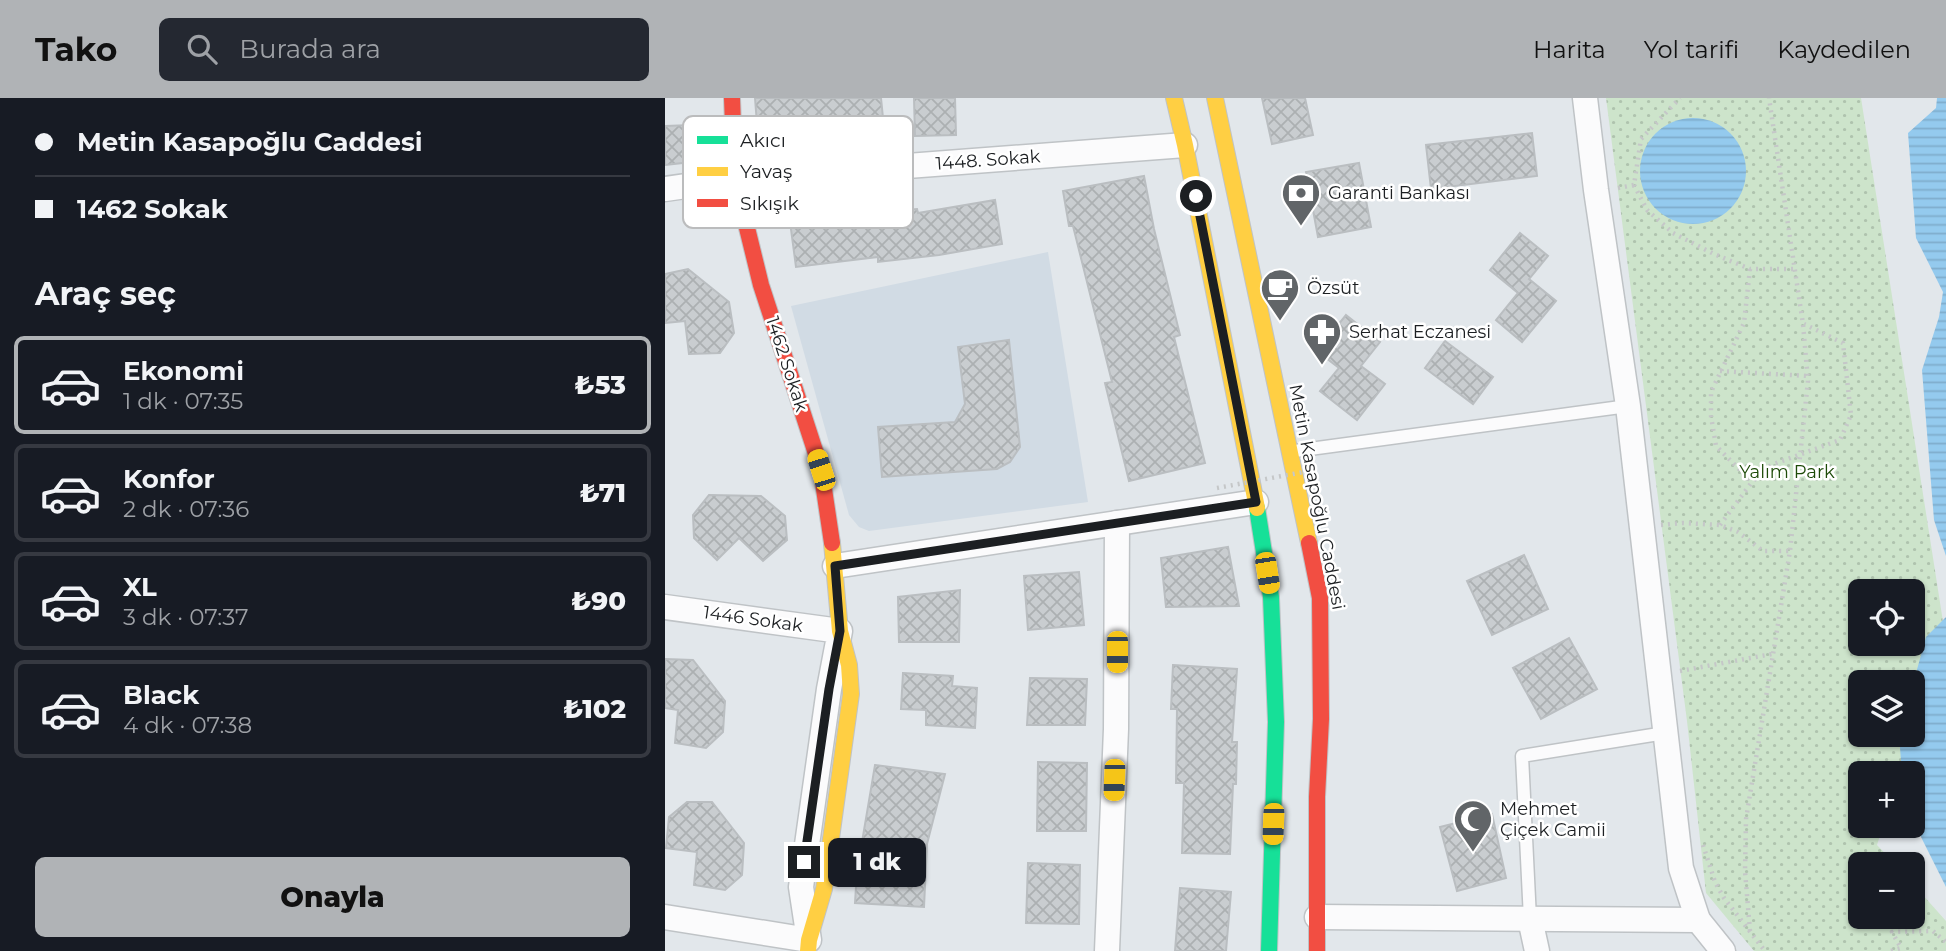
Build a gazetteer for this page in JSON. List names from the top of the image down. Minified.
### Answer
{"streets":{"main road":["1462 Sokak","Metin Kasapoğlu Caddesi"],"street":["1448. Sokak","1446 Sokak"]},"crossings":[["1462 Sokak","1446 Sokak"]],"parks":["Yalım Park"],"places":{"bank":["Garanti Bankası"],"cafe":["Özsüt"],"pharmacy":["Serhat Eczanesi"],"mosque":["Mehmet Çiçek Camii"]},"legend":["Akıcı","Yavaş","Sıkışık"],"page":{"header":"Tako","search":"Burada ara","nav":["Harita","Yol tarifi","Kaydedilen"],"banner":["Metin Kasapoğlu Caddesi","1462 Sokak"],"heading":"Araç seç","list":[{"name":"Ekonomi","note":"1 dk · 07:35","value":"₺53"},{"name":"Konfor","note":"2 dk · 07:36","value":"₺71"},{"name":"XL","note":"3 dk · 07:37","value":"₺90"},{"name":"Black","note":"4 dk · 07:38","value":"₺102"}],"map_buttons":["+","−"],"bubble":"1 dk","buttons":"Onayla"}}
